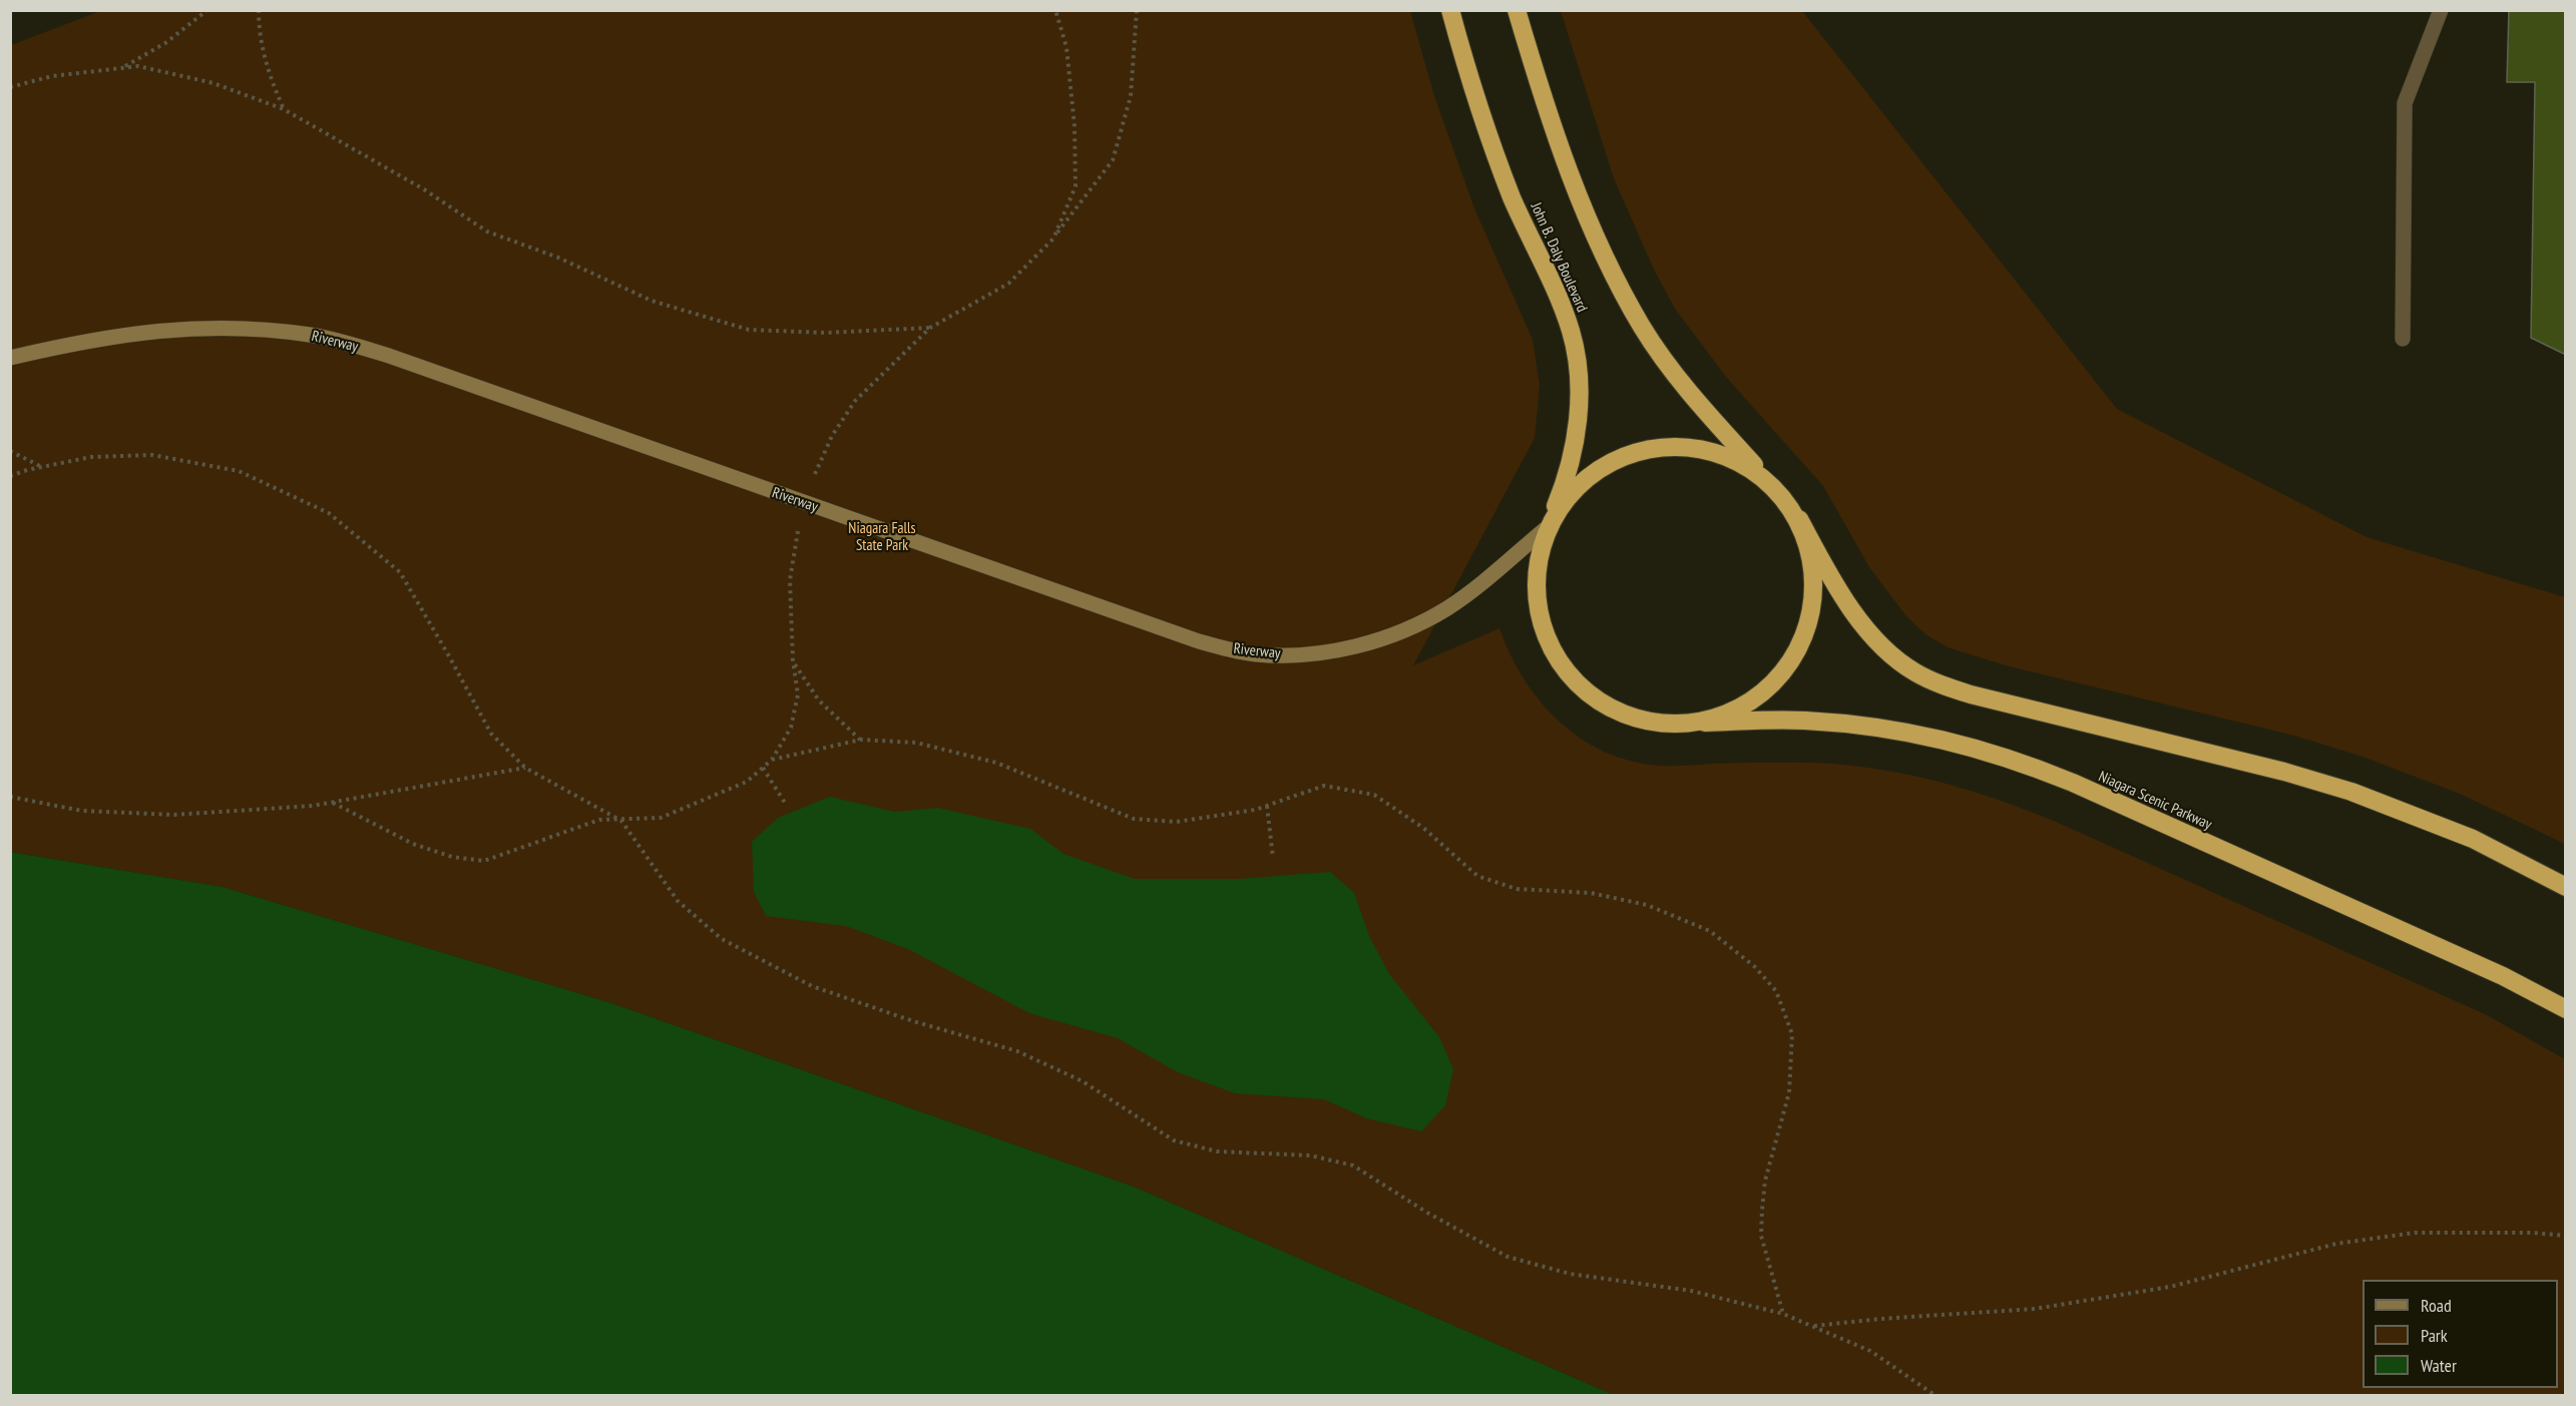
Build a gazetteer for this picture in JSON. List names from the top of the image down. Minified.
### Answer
{"streets":{"highway":["John B. Daly Boulevard","Niagara Scenic Parkway"],"main road":["Riverway"]},"crossings":[["John B. Daly Boulevard","Riverway"],["John B. Daly Boulevard","Niagara Scenic Parkway"]],"parks":["Niagara Falls State Park"],"legend":["Road","Park","Water"]}
